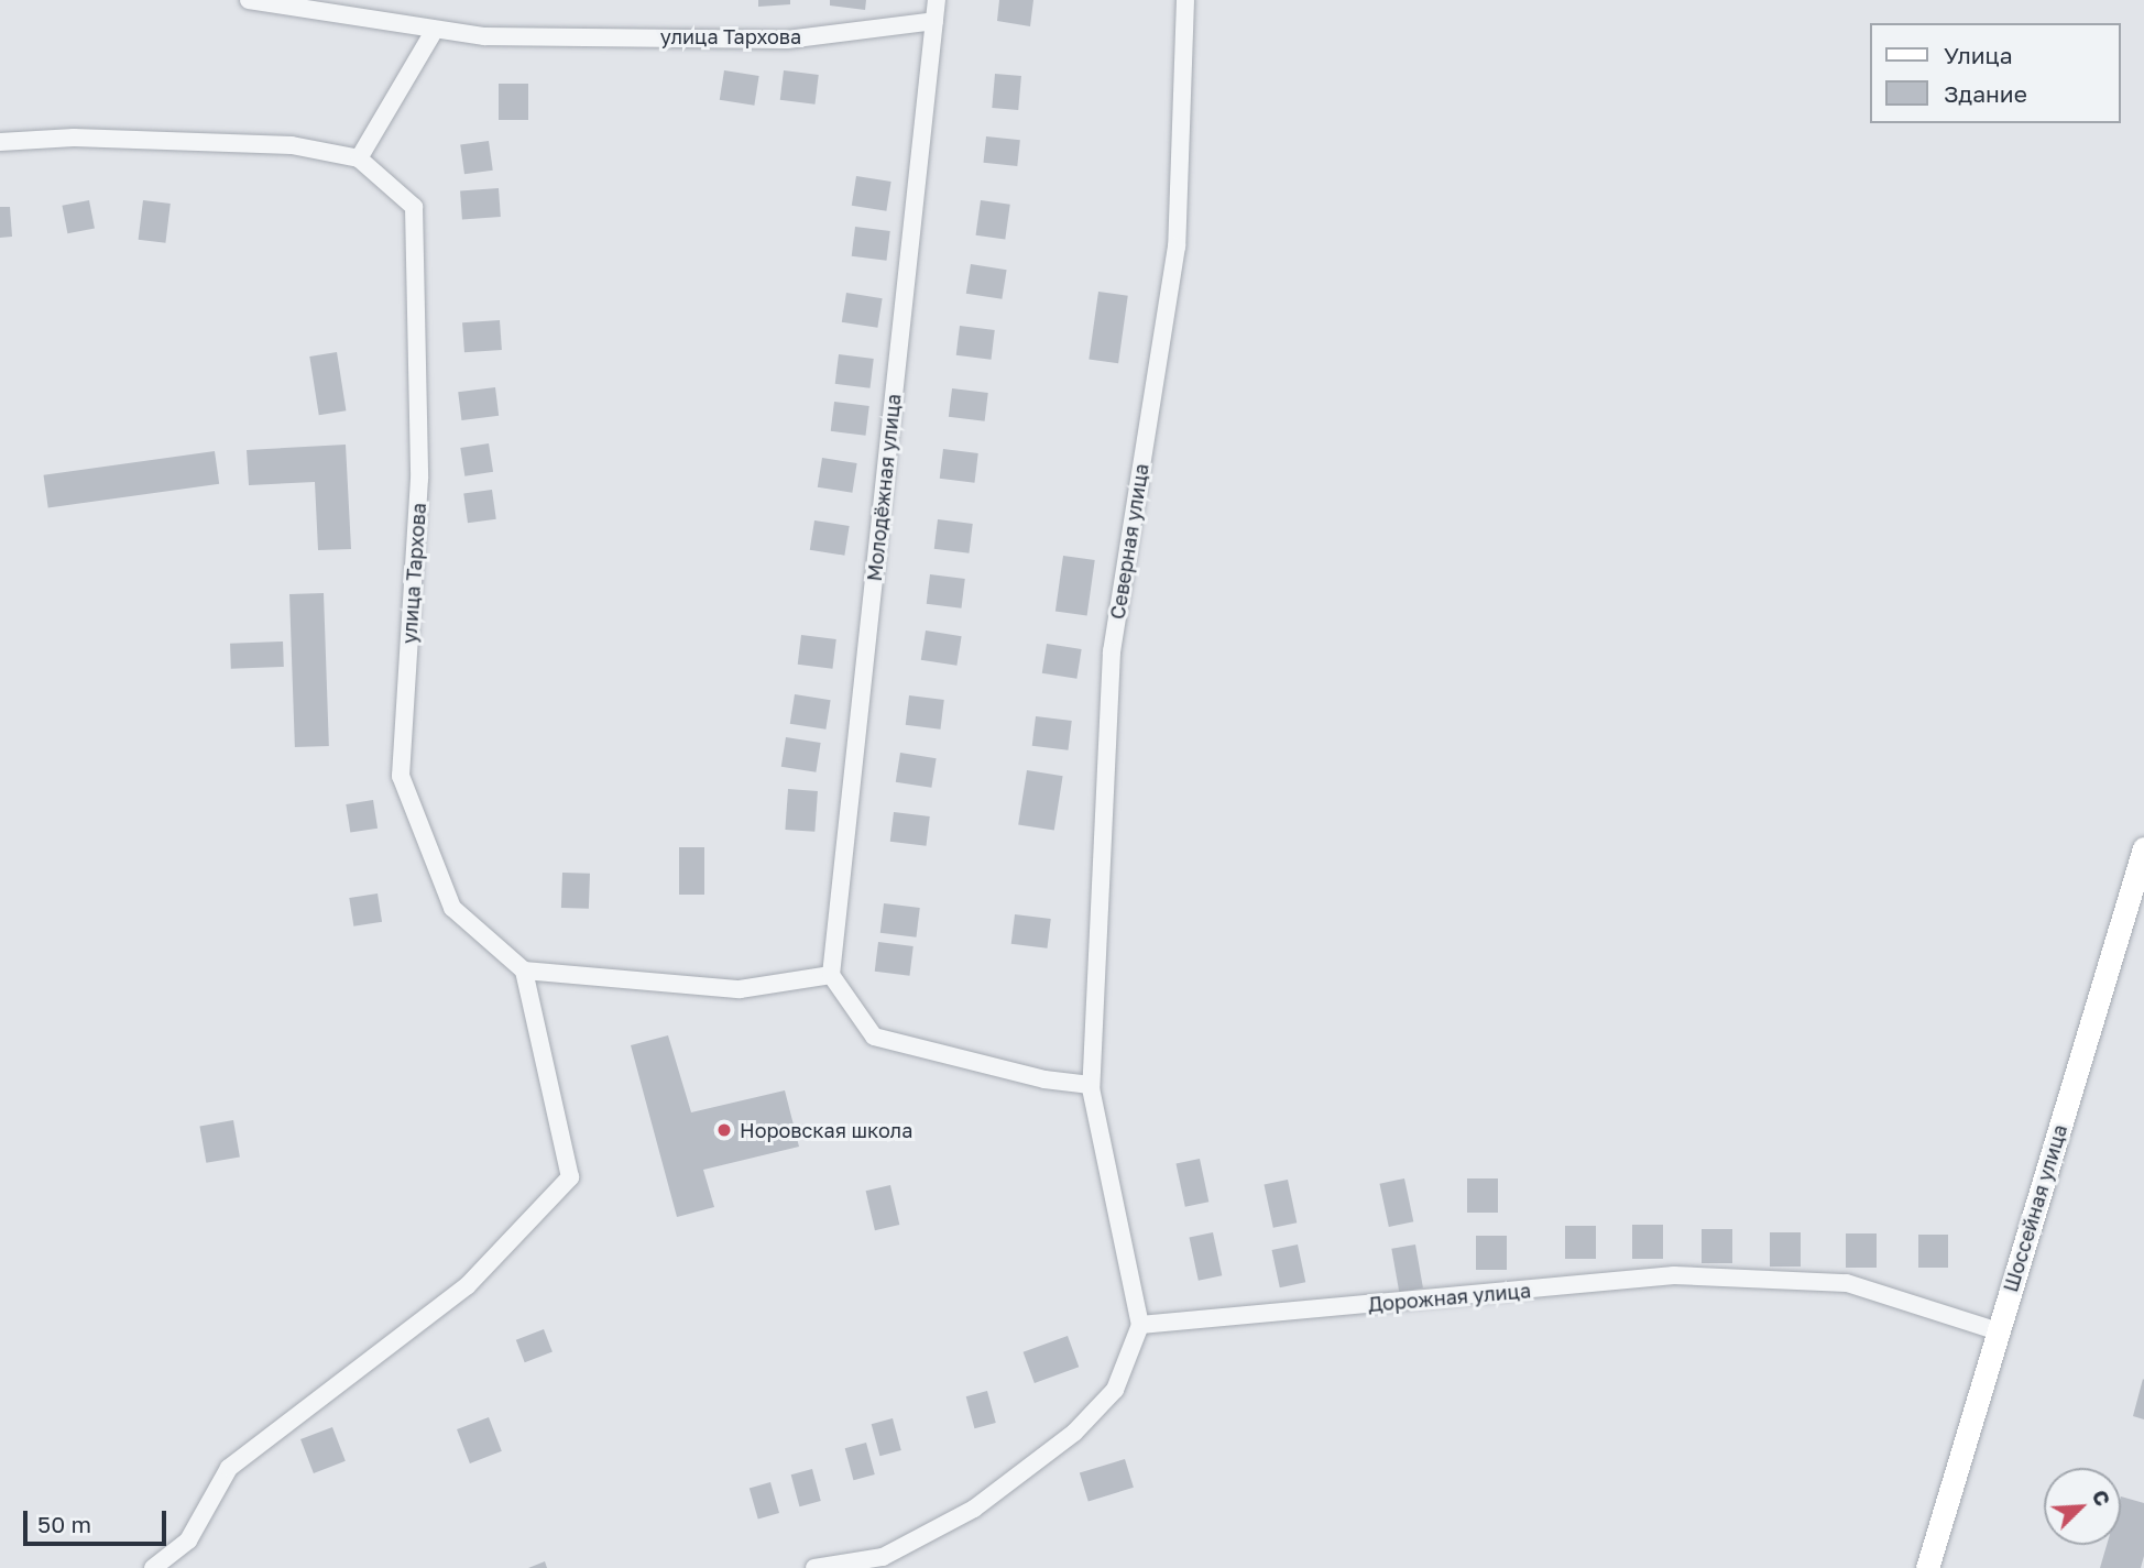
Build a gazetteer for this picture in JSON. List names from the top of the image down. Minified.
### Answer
{"streets":{"main road":["Шоссейная улица"],"street":["улица Тархова","Молодёжная улица","Северная улица","Дорожная улица"]},"crossings":[["улица Тархова","Молодёжная улица"],["Шоссейная улица","Дорожная улица"]],"places":["Норовская школа"],"legend":["Улица","Здание"],"scale_bar":"50 m","north":"top right"}
